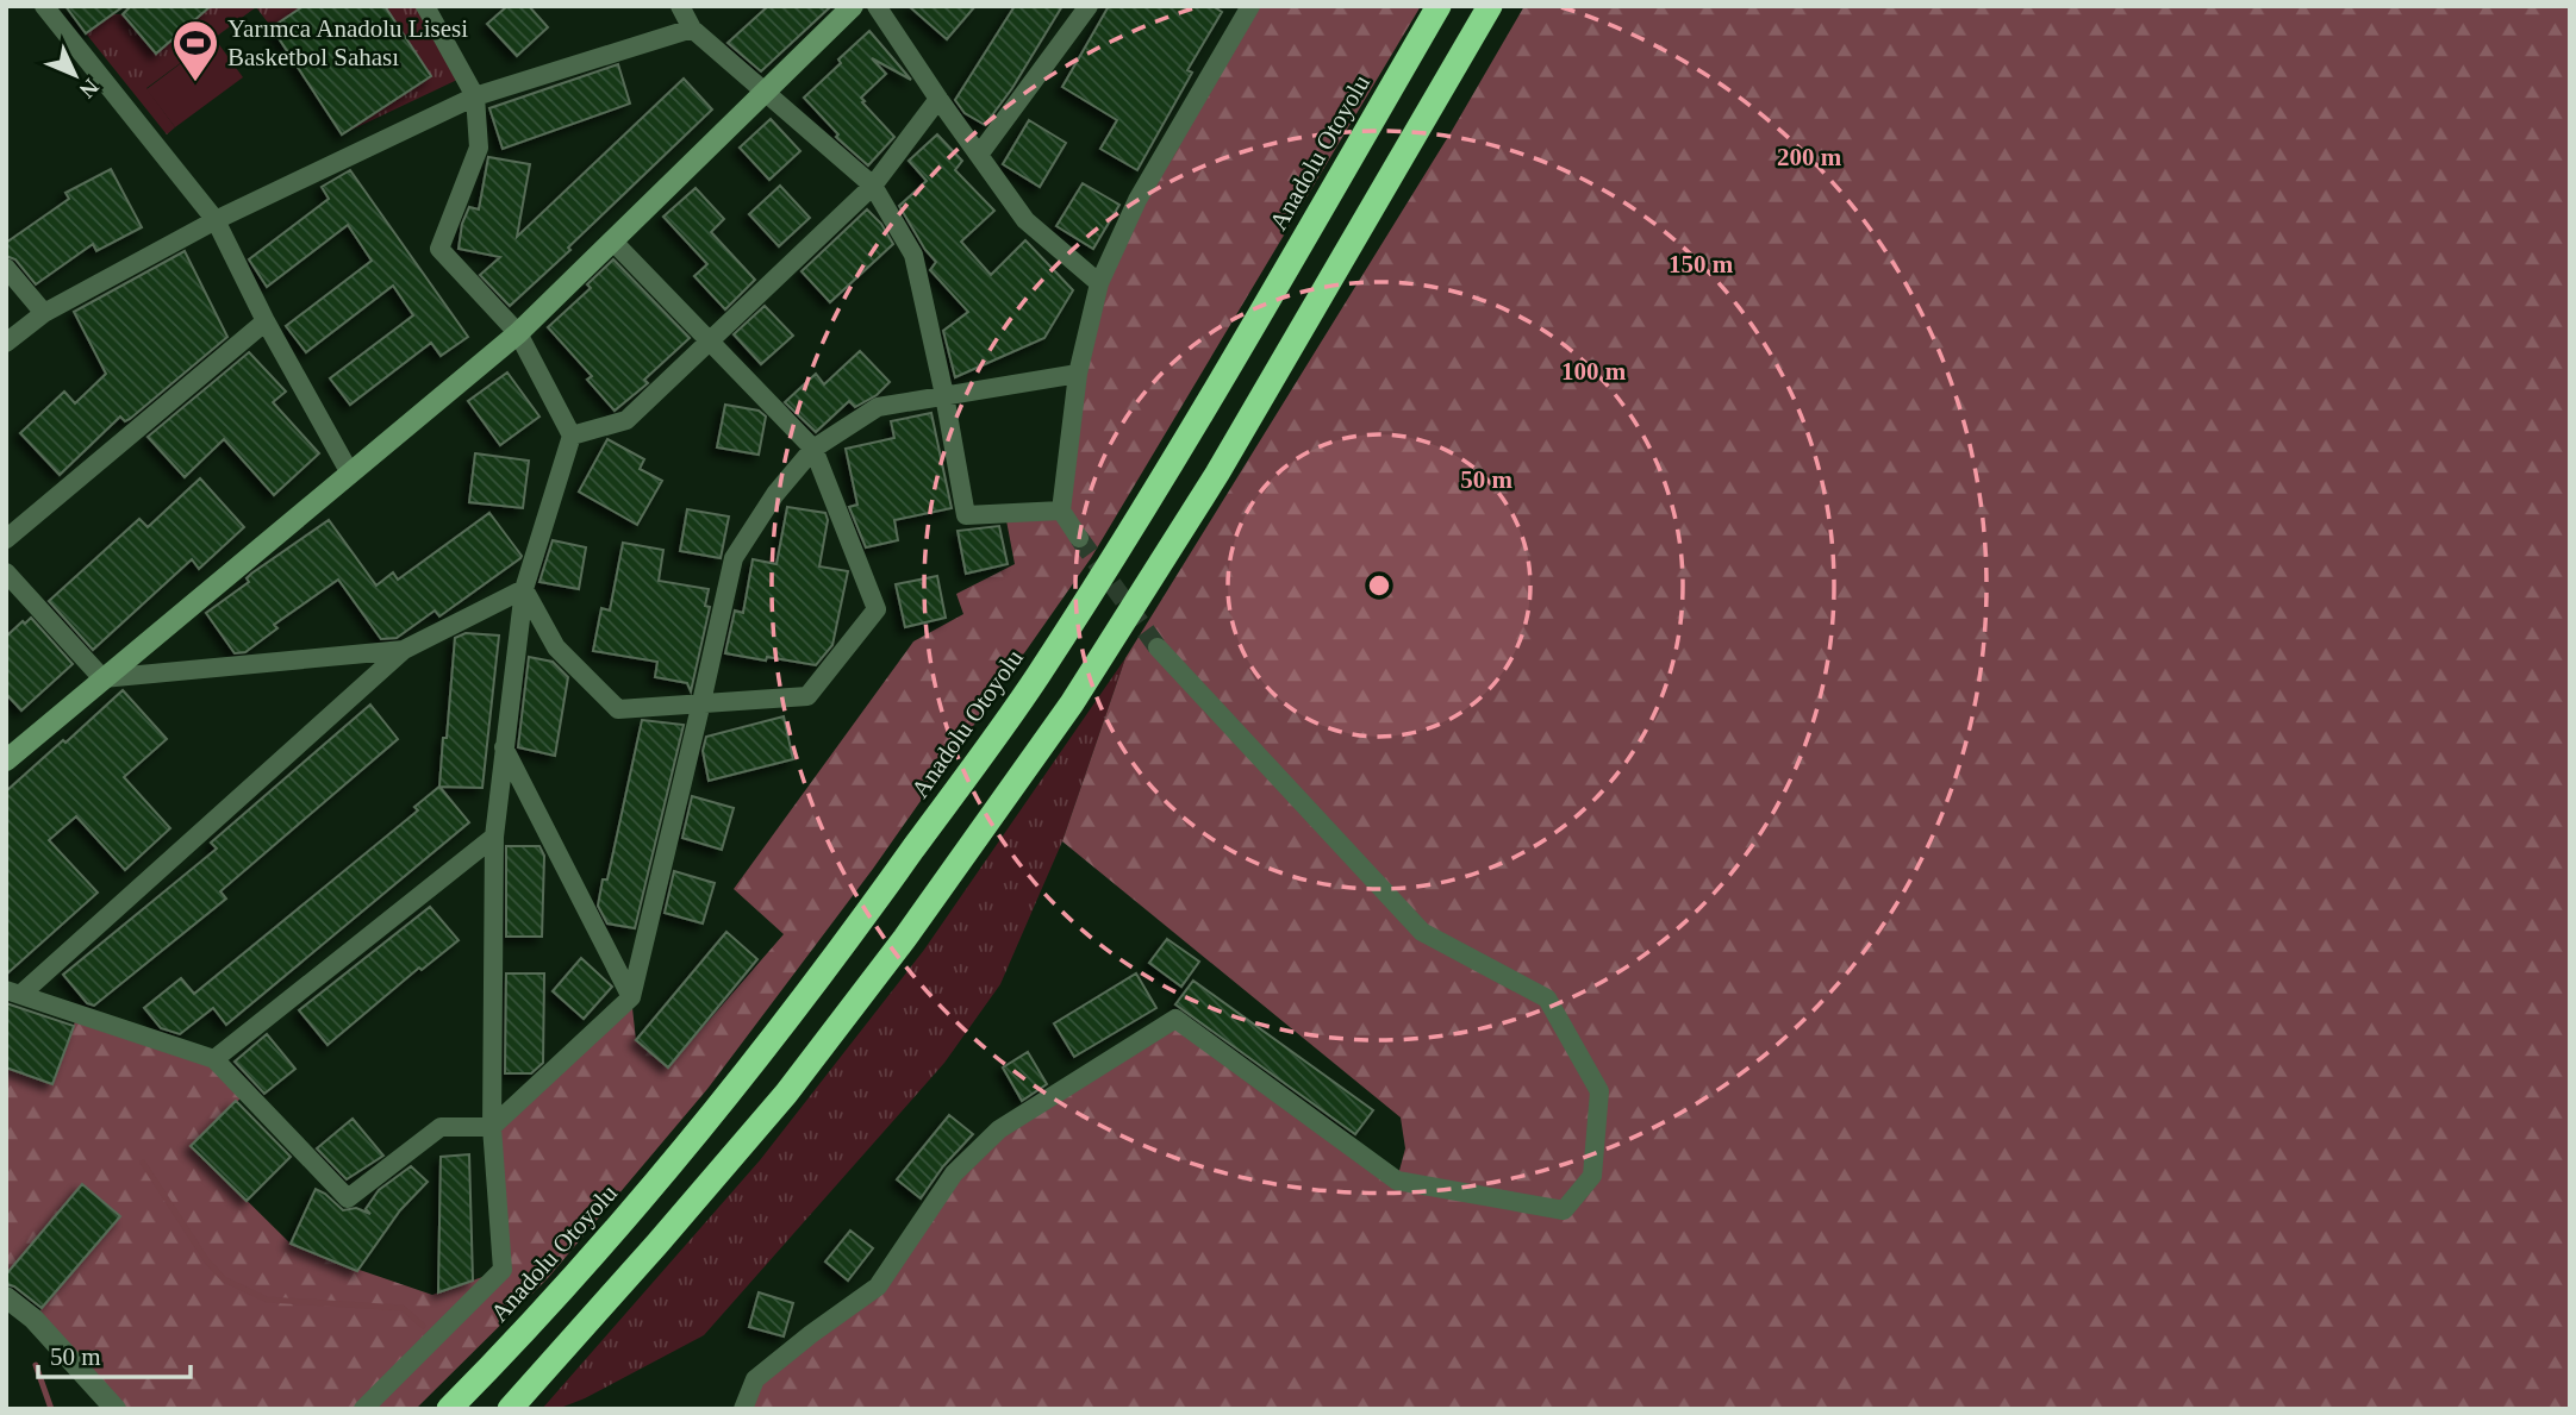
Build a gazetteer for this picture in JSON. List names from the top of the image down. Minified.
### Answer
{"streets":{"highway":["Anadolu Otoyolu"]},"places":{"sports":["Yarımca Anadolu Lisesi Basketbol Sahası"]},"scale_bar":"50 m","north":"bottom right","rings":["200 m","150 m","100 m","50 m"]}
